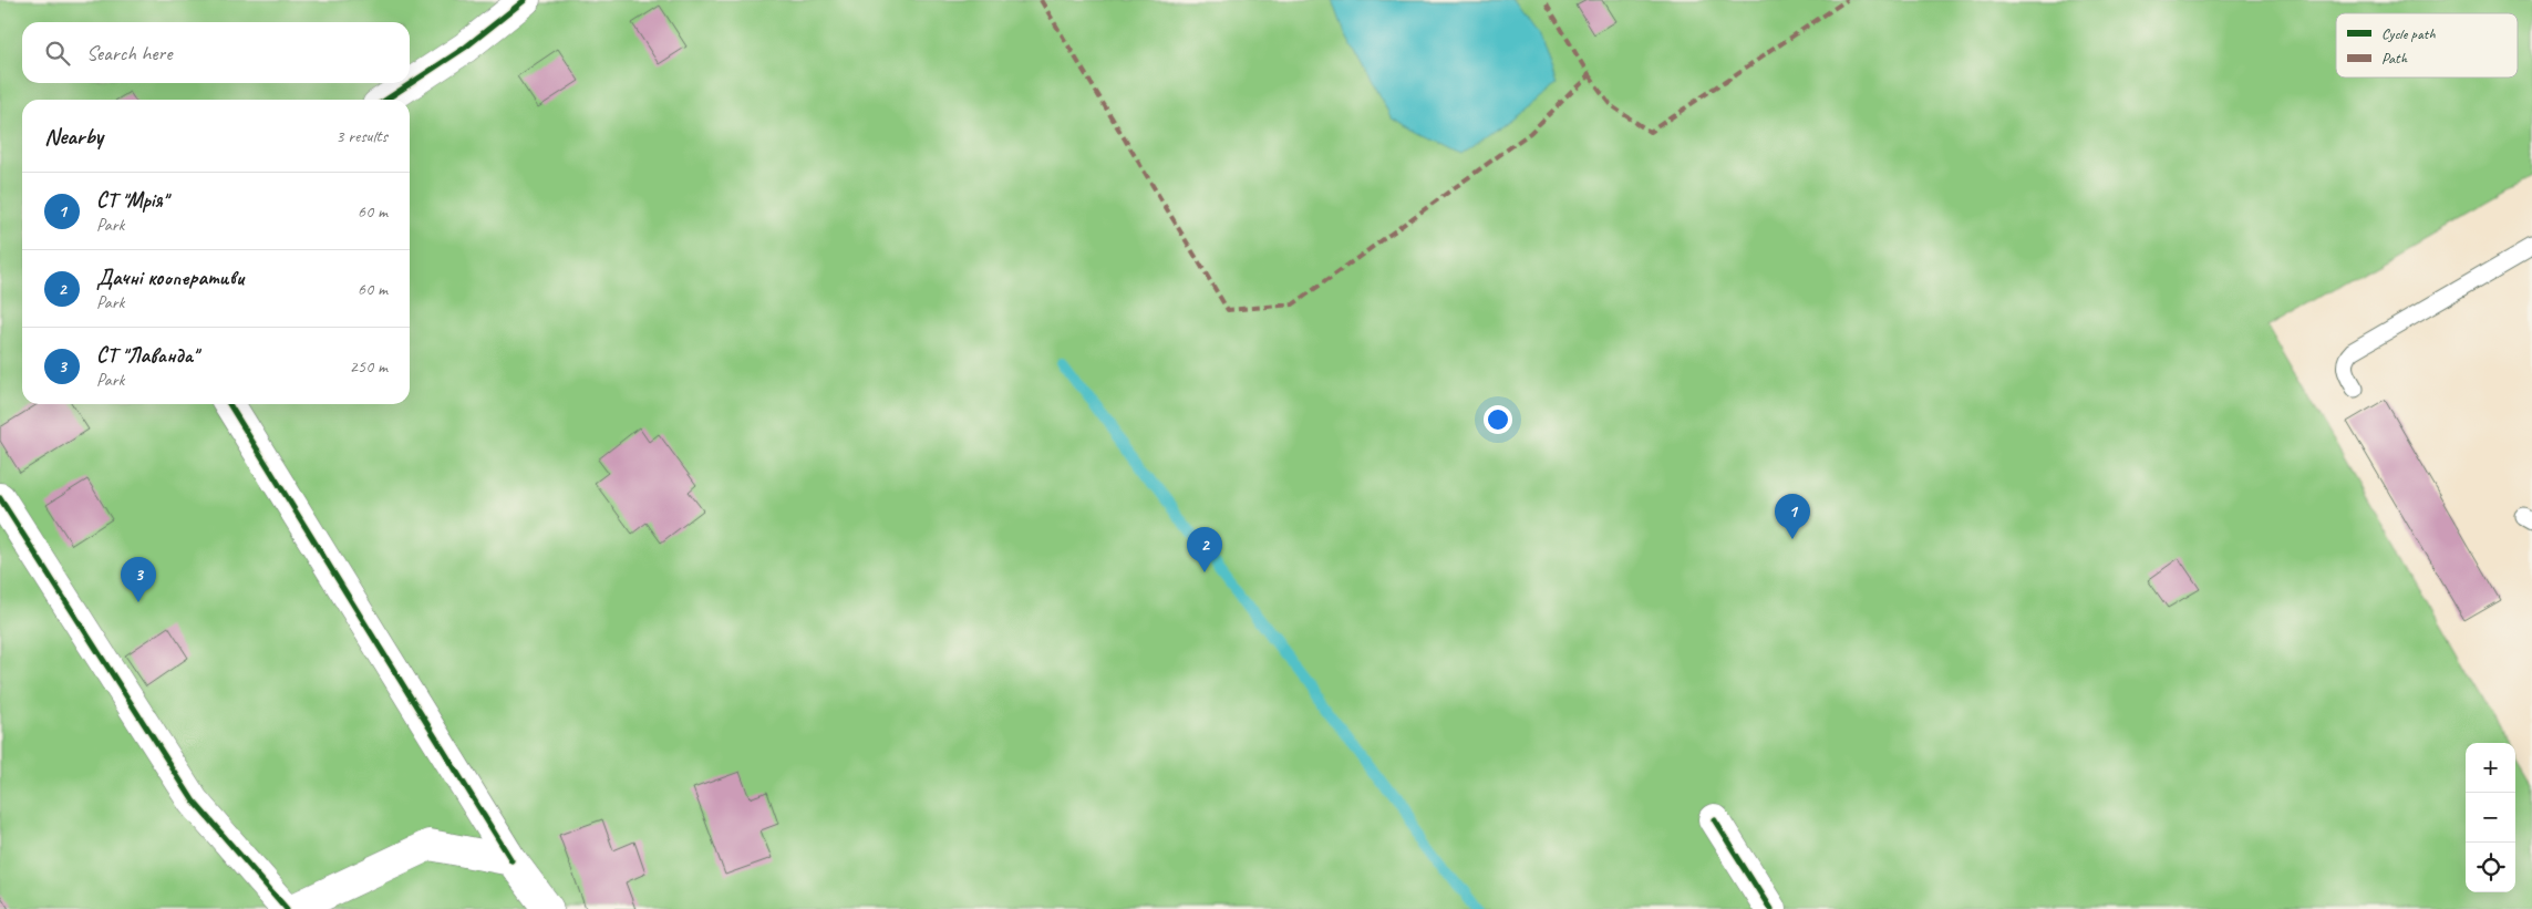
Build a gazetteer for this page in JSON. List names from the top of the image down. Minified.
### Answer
{"legend":["Cycle path","Path"],"page":{"search":"Search here","heading":["Nearby","3 results"],"list":[{"mark":"1","name":"СТ \"Мрія\"","note":"Park","value":"60 m"},{"mark":"2","name":"Дачні кооперативи","note":"Park","value":"60 m"},{"mark":"3","name":"СТ \"Лаванда\"","note":"Park","value":"250 m"}],"pins":["1","2","3"],"map_buttons":["+","−"]}}
